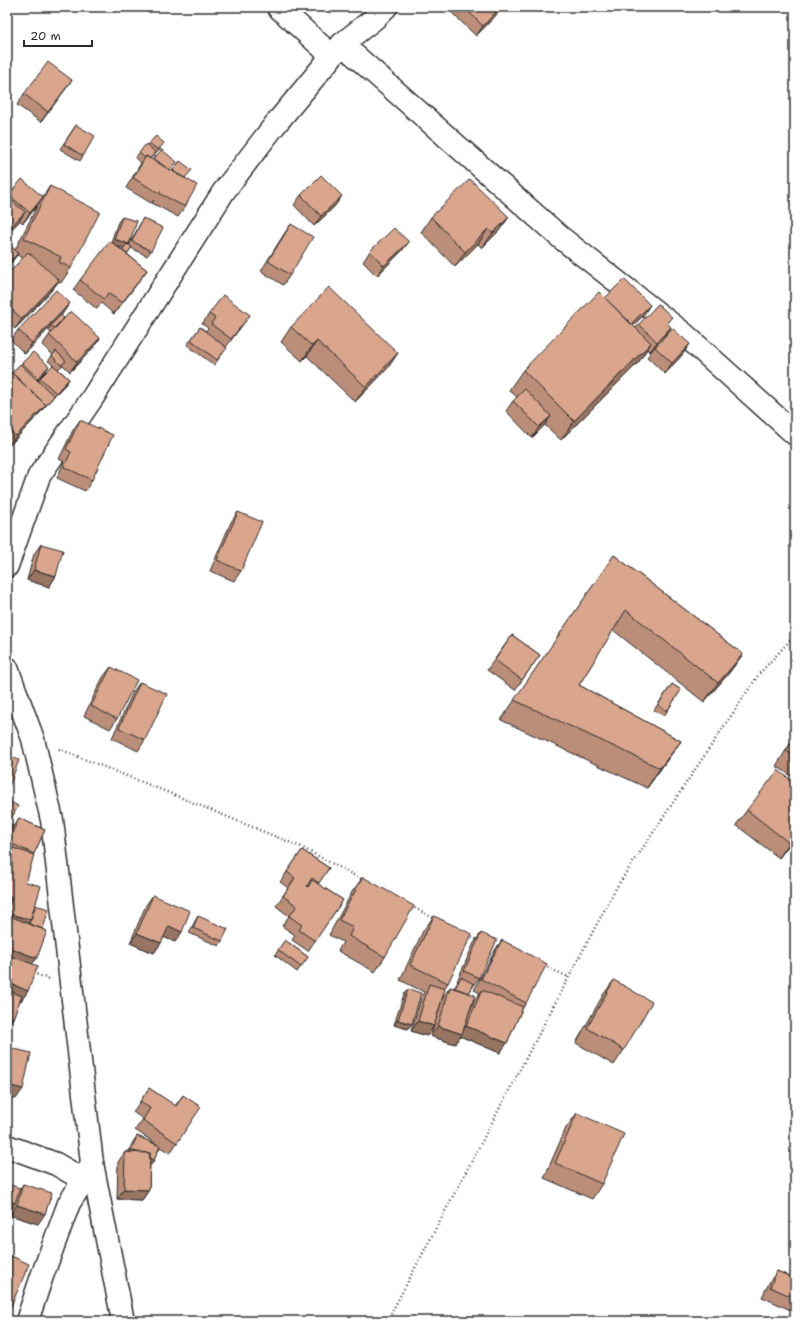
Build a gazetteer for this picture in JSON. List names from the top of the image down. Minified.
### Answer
{"scale_bar":"20 m"}
